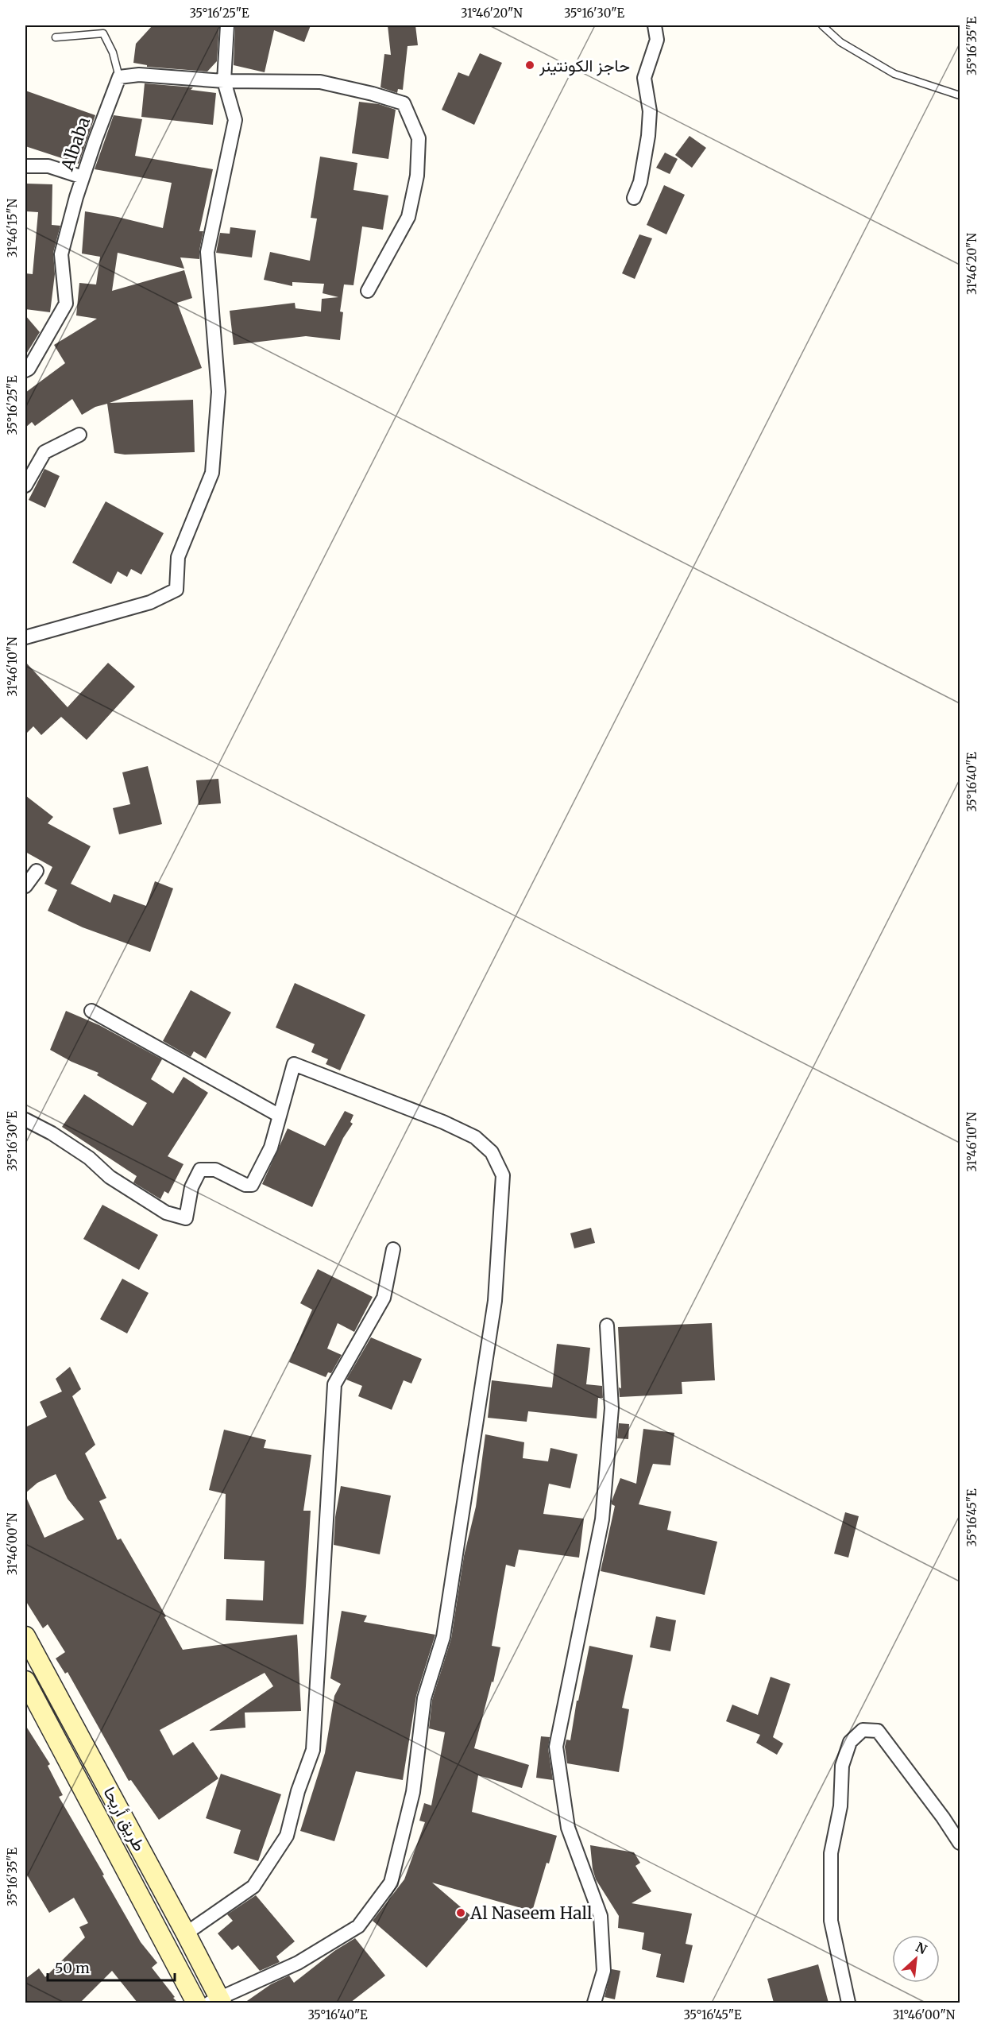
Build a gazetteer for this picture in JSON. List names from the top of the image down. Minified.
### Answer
{"streets":{"main road":["طريق أريحا"],"street":["Albaba"]},"places":["حاجز الكونتينر","Al Naseem Hall"],"scale_bar":"50 m","north":"top right","coordinates":["35°16'25\"E","31°46'20\"N","35°16'30\"E","35°16'35\"E","31°46'15\"N","31°46'10\"N","35°16'40\"E","35°16'45\"E","31°46'00\"N"]}
